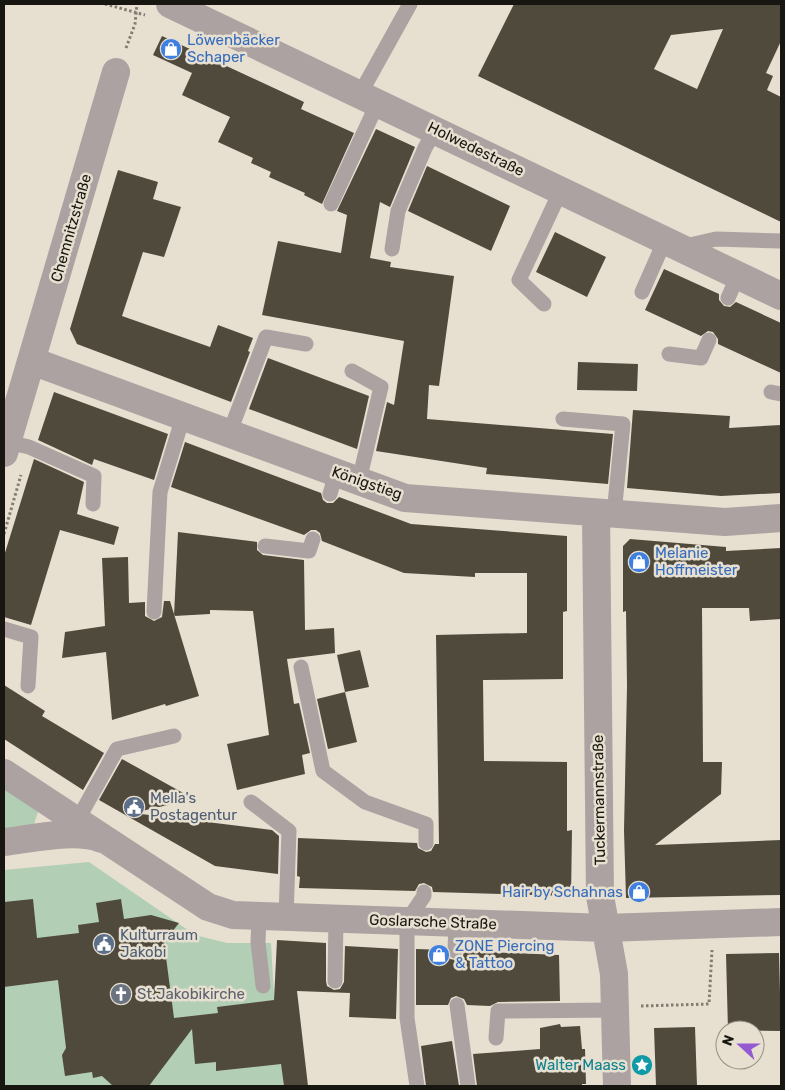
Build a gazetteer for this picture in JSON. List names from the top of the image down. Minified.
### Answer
{"streets":{"street":["Holwedestraße","Chemnitzstraße","Königstieg","Tuckermannstraße","Goslarsche Straße"]},"crossings":[["Chemnitzstraße","Königstieg"],["Königstieg","Tuckermannstraße"],["Tuckermannstraße","Goslarsche Straße"]],"places":{"shop":["Löwenbäcker Schaper","Melanie Hoffmeister","Hair by Schahnas","ZONE Piercing & Tattoo"],"public building":["Mella's Postagentur","Kulturraum Jakobi"],"church":["St.Jakobikirche"],"place":["Walter Maass"]},"north":"left"}
